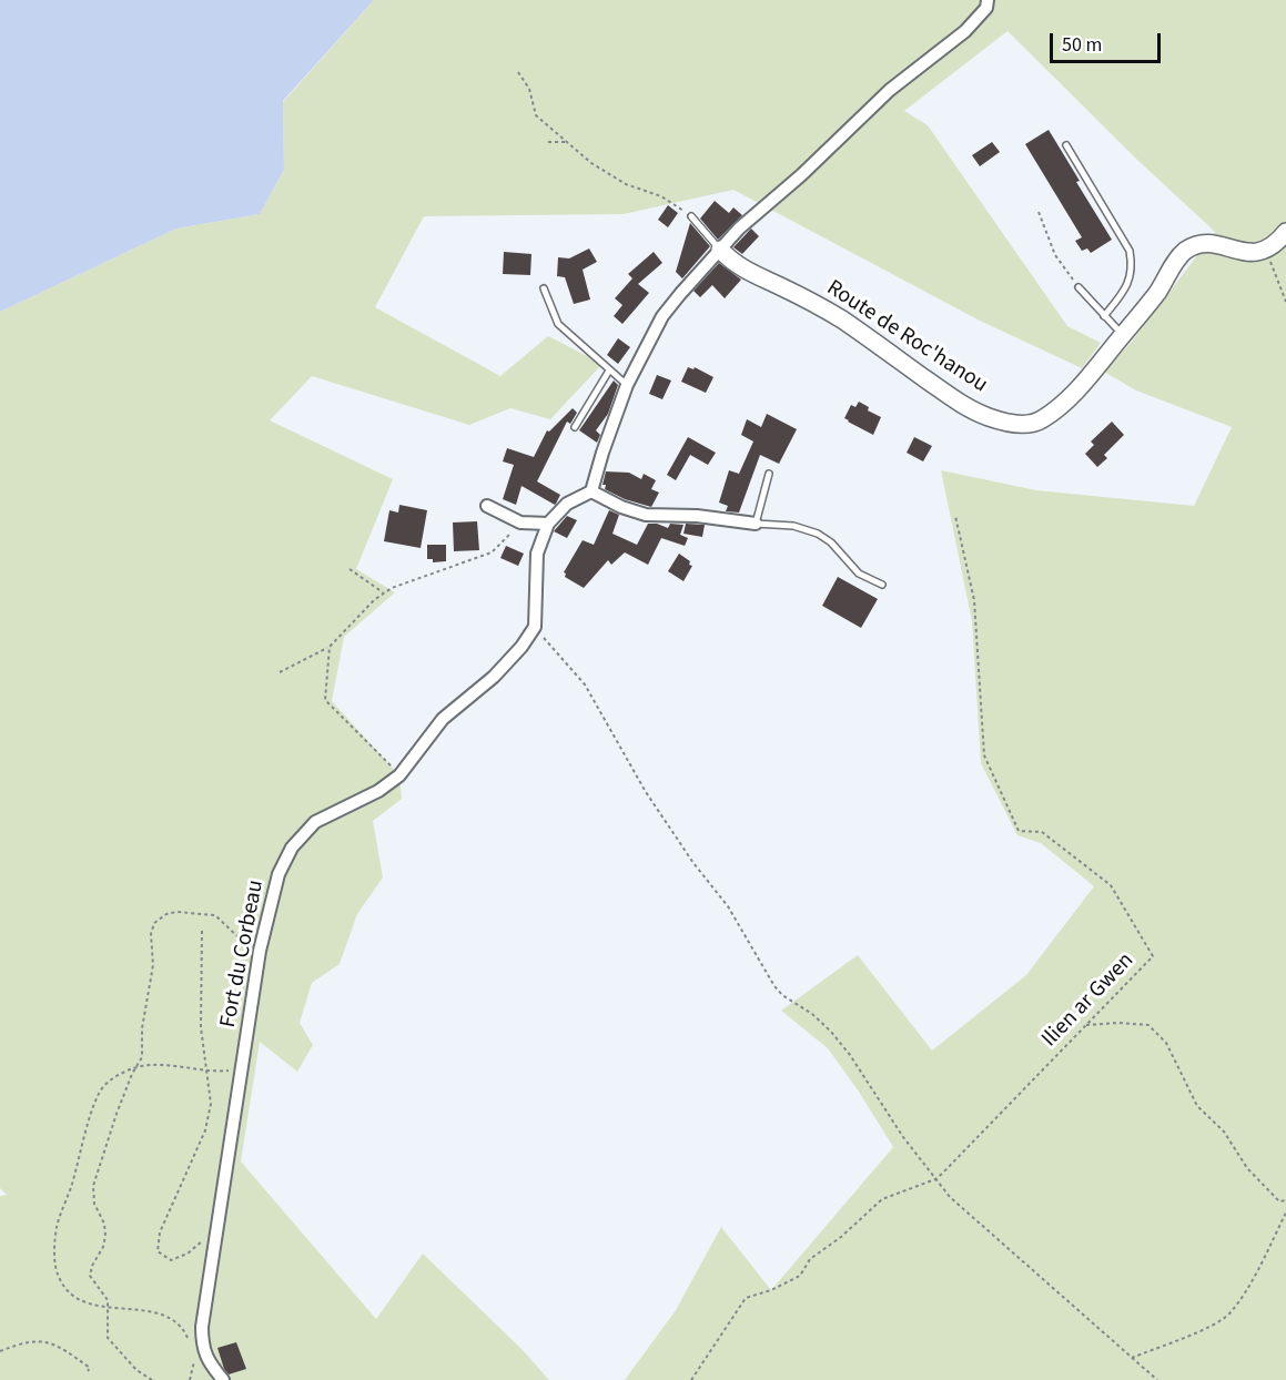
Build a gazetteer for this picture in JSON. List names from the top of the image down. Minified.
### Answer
{"streets":{"street":["Route de Roc'hanou","Fort du Corbeau"],"path":["Ilien ar Gwen"]},"scale_bar":"50 m"}
